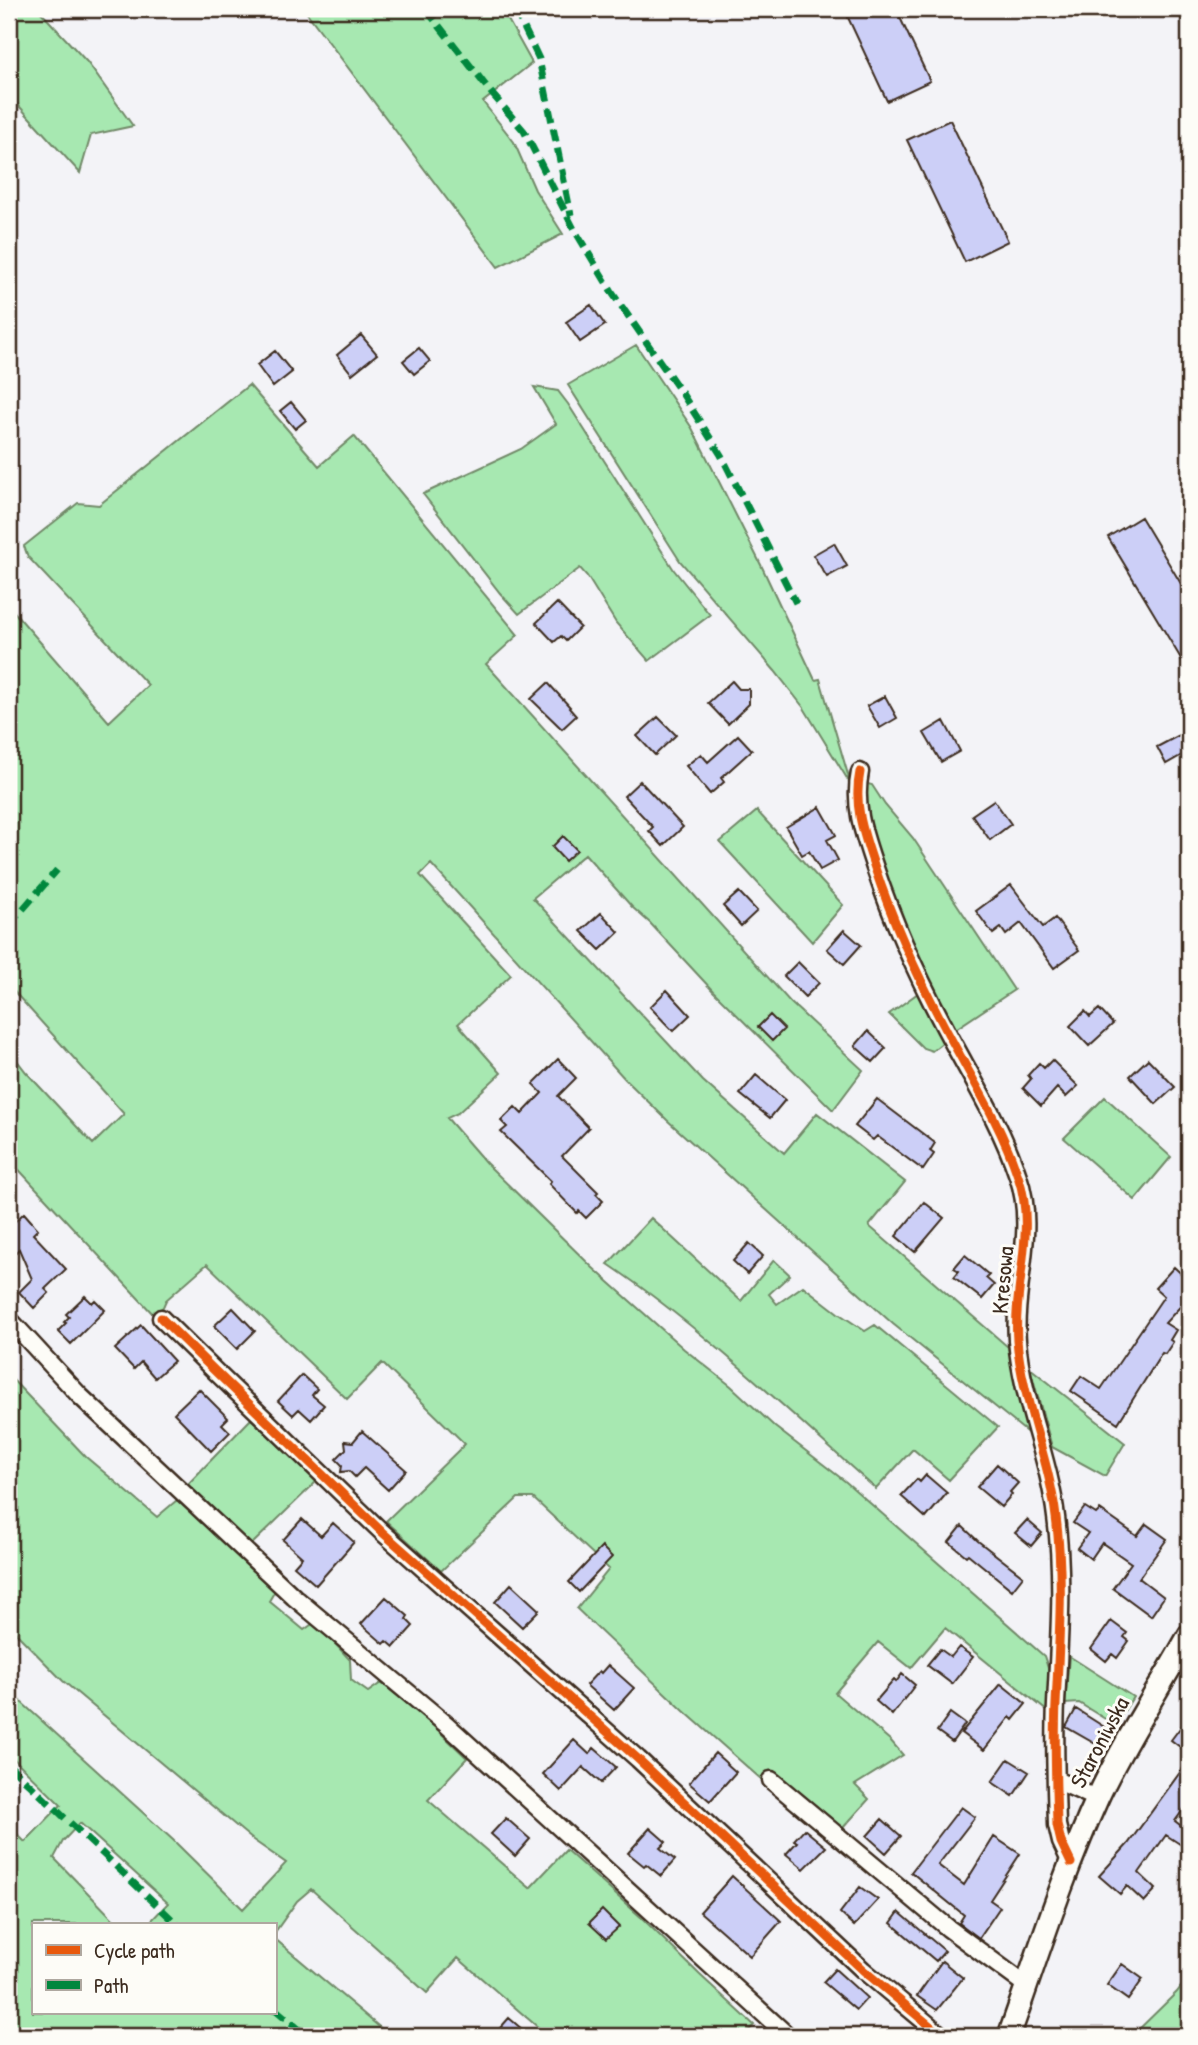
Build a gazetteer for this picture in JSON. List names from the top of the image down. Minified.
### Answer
{"streets":{"street":["Kresowa","Staroniwska"]},"crossings":[["Kresowa","Staroniwska"]],"legend":["Cycle path","Path"]}
